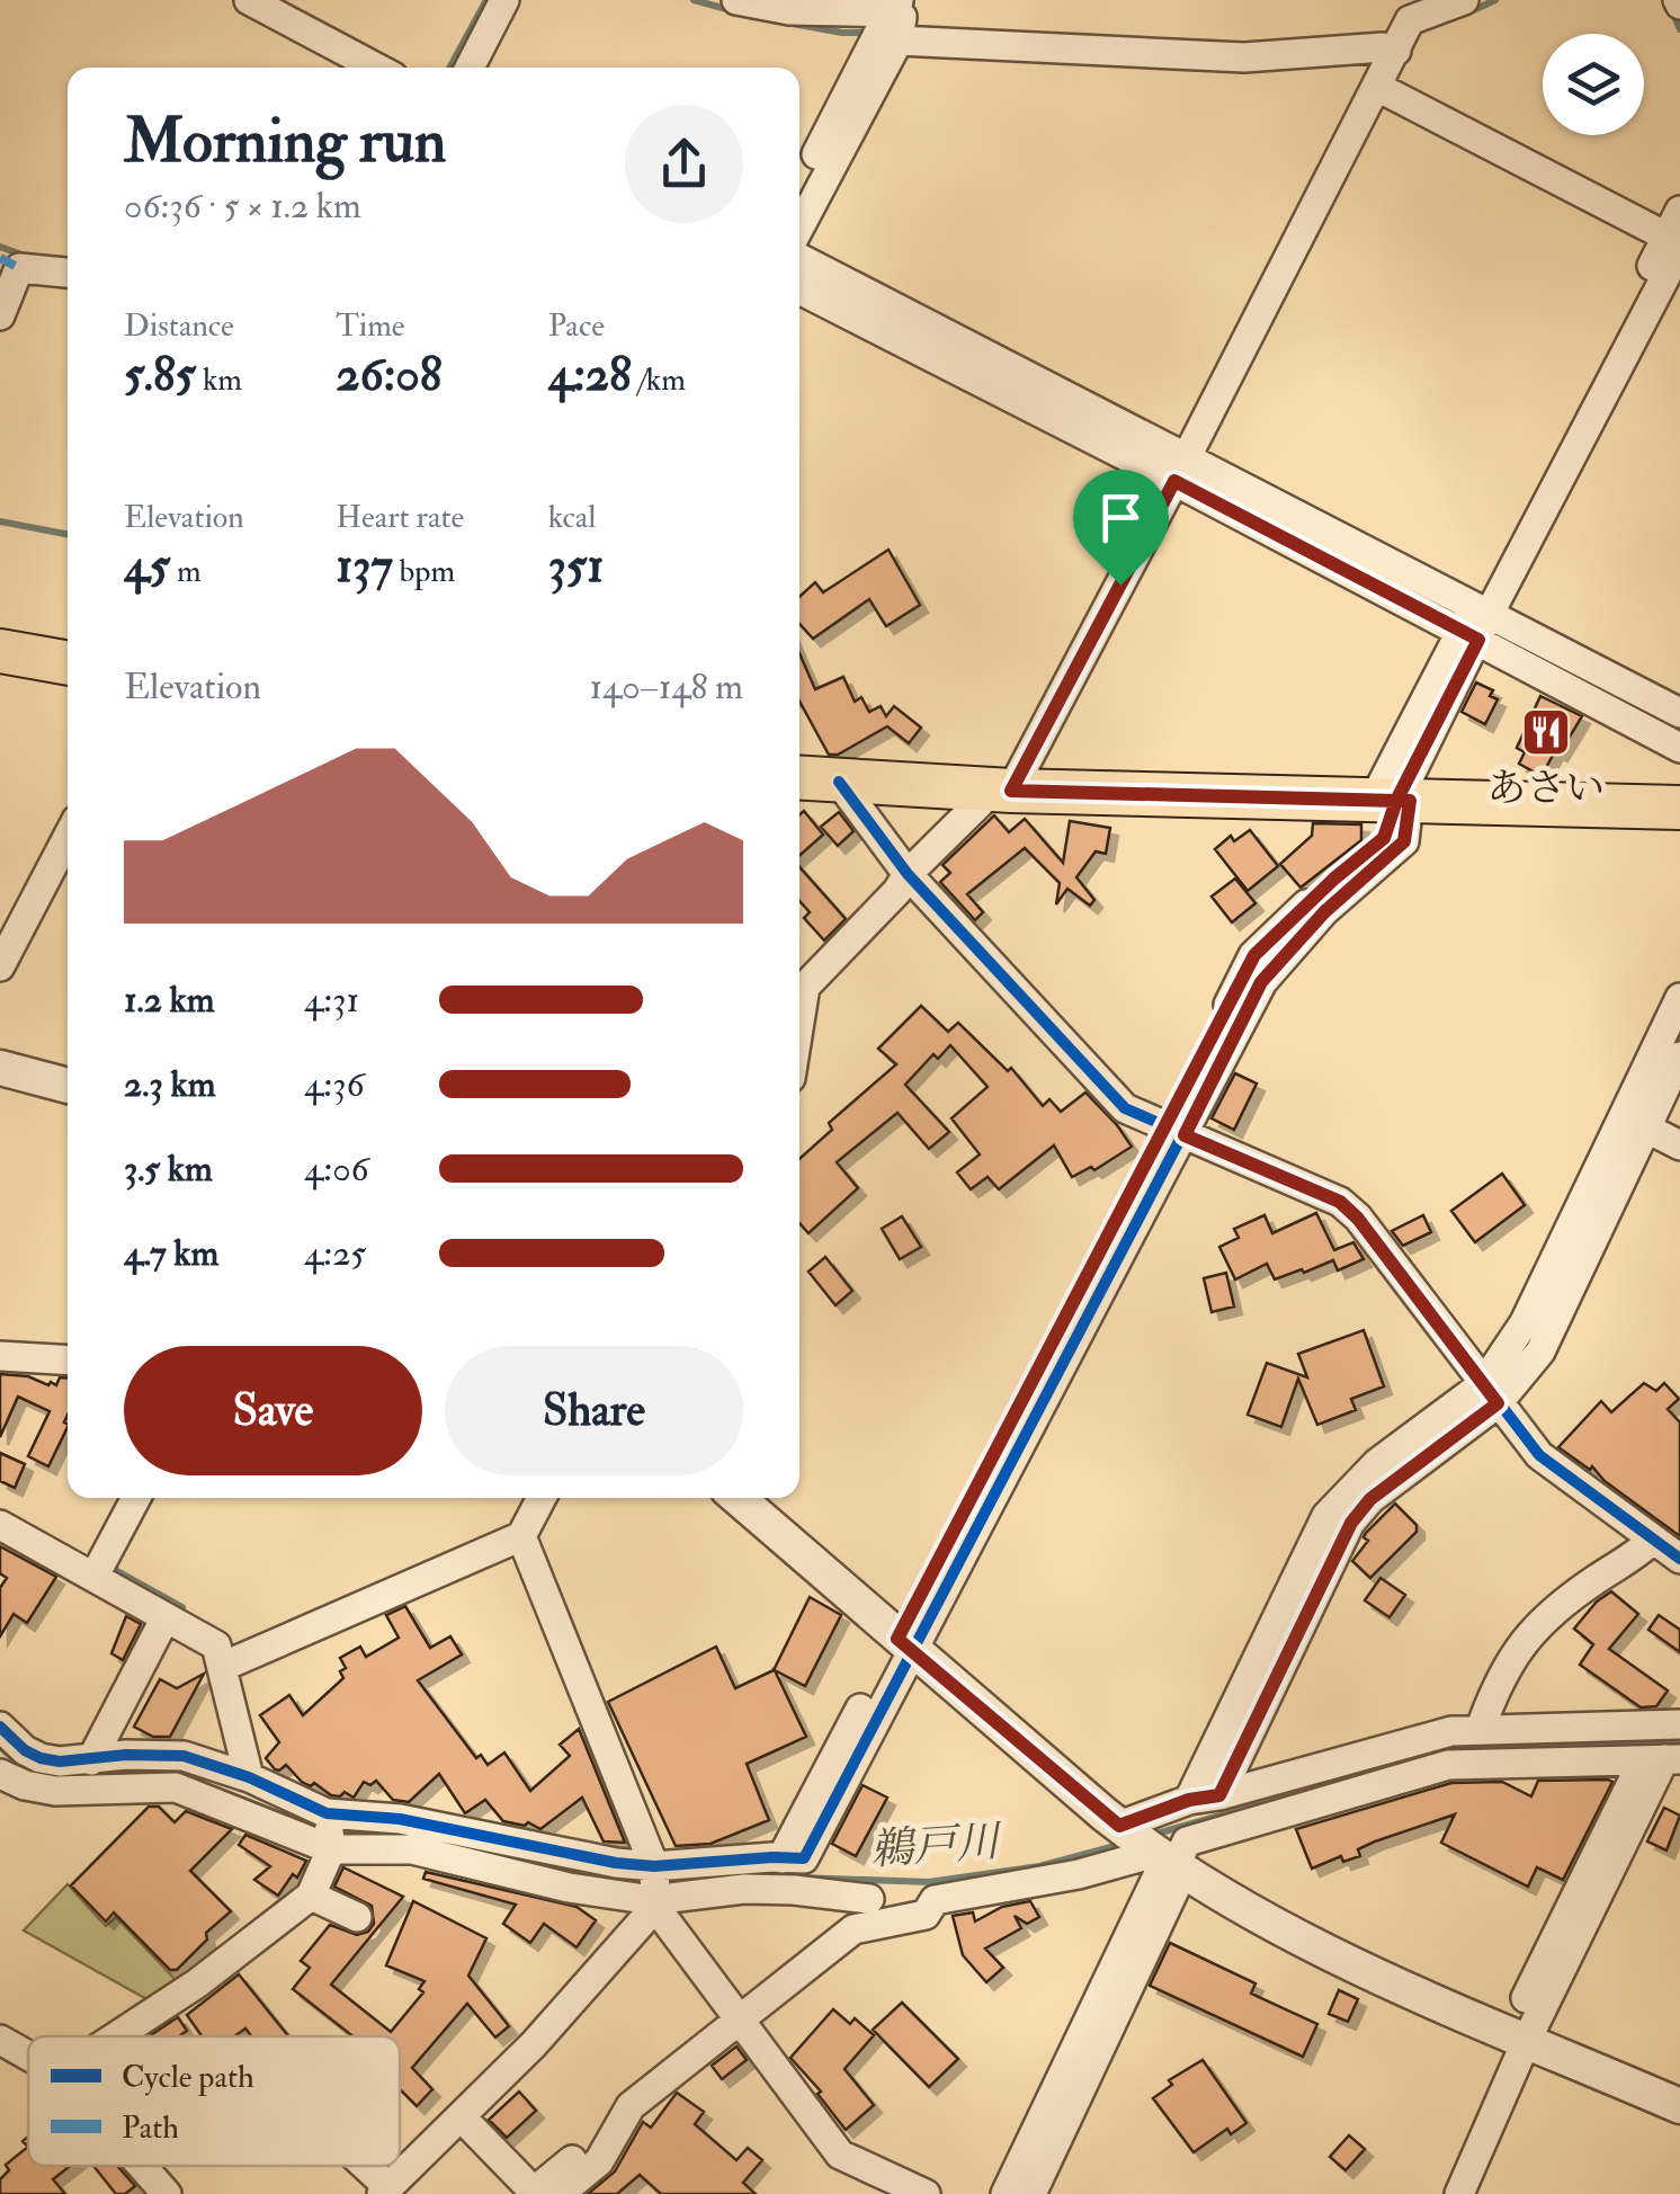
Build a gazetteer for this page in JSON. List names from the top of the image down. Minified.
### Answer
{"water":["鵜戸川"],"places":{"restaurant":["あさい"]},"legend":["Cycle path","Path"],"page":{"heading":["Morning run","06:36 · 5 × 1.2 km"],"stats":[["Distance","5.85 km"],["Time","26:08"],["Pace","4:28 /km"],["Elevation","45 m"],["Heart rate","137 bpm"],["kcal","351"]],"chart":["Elevation","140–148 m"],"list":[{"name":"1.2 km","note":"4:31"},{"name":"2.3 km","note":"4:36"},{"name":"3.5 km","note":"4:06"},{"name":"4.7 km","note":"4:25"}],"buttons":["Save","Share"]}}
